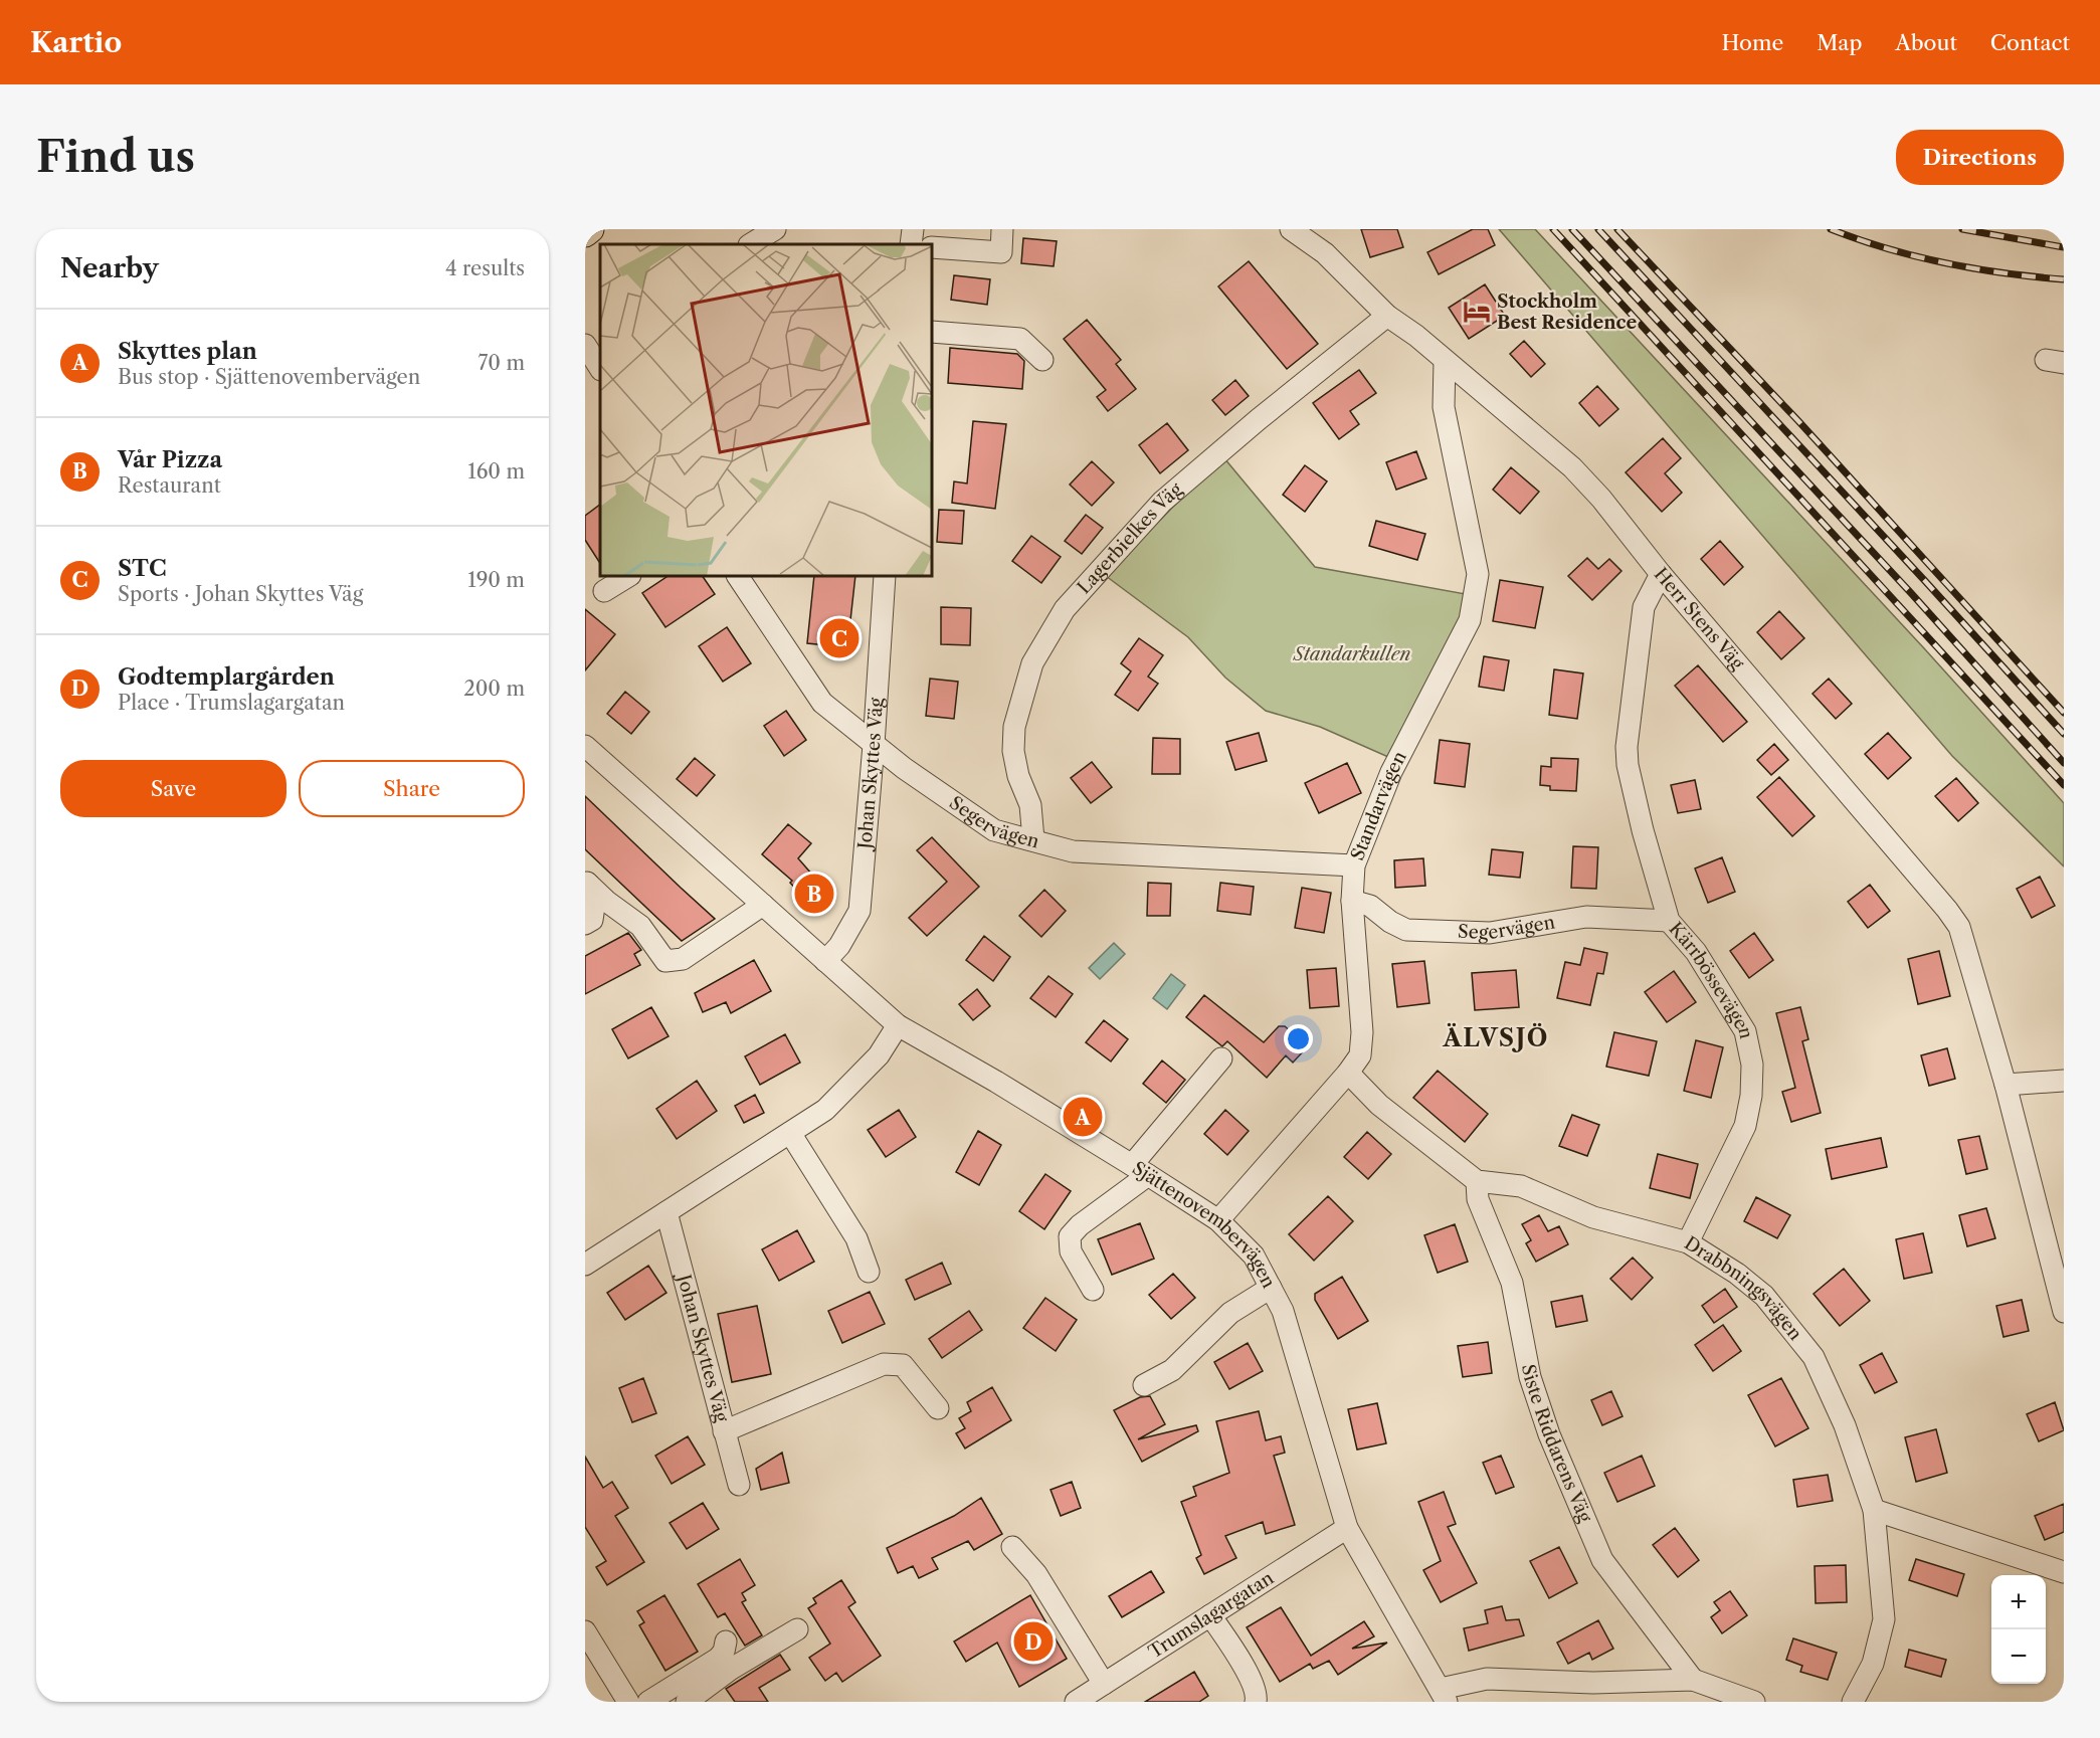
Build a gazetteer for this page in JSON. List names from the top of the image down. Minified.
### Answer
{"streets":{"street":["Lagerbielkes Väg","Herr Stens Väg","Johan Skyttes Väg","Standarvägen","Segervägen","Kärrbössevägen","Sjättenovembervägen","Drabbningsvägen","Siste Riddarens Väg","Trumslagargatan"]},"crossings":[["Lagerbielkes Väg","Herr Stens Väg"],["Lagerbielkes Väg","Segervägen"],["Herr Stens Väg","Standarvägen"],["Herr Stens Väg","Kärrbössevägen"],["Johan Skyttes Väg","Segervägen"],["Johan Skyttes Väg","Sjättenovembervägen"],["Standarvägen","Segervägen"],["Standarvägen","Sjättenovembervägen"],["Segervägen","Kärrbössevägen"],["Kärrbössevägen","Drabbningsvägen"],["Sjättenovembervägen","Trumslagargatan"],["Drabbningsvägen","Siste Riddarens Väg"]],"districts":["ÄLVSJÖ"],"parks":["Standarkullen"],"places":{"hotel":["Stockholm Best Residence"]},"page":{"header":"Kartio","nav":["Home","Map","About","Contact"],"buttons":["Directions",["Save","Share"]],"title":"Find us","heading":["Nearby","4 results"],"list":[{"mark":"A","name":"Skyttes plan","note":"Bus stop · Sjättenovembervägen","value":"70 m"},{"mark":"B","name":"Vår Pizza","note":"Restaurant","value":"160 m"},{"mark":"C","name":"STC","note":"Sports · Johan Skyttes Väg","value":"190 m"},{"mark":"D","name":"Godtemplargården","note":"Place · Trumslagargatan","value":"200 m"}],"pins":["C","B","A","D"],"map_buttons":["+","−"]}}
